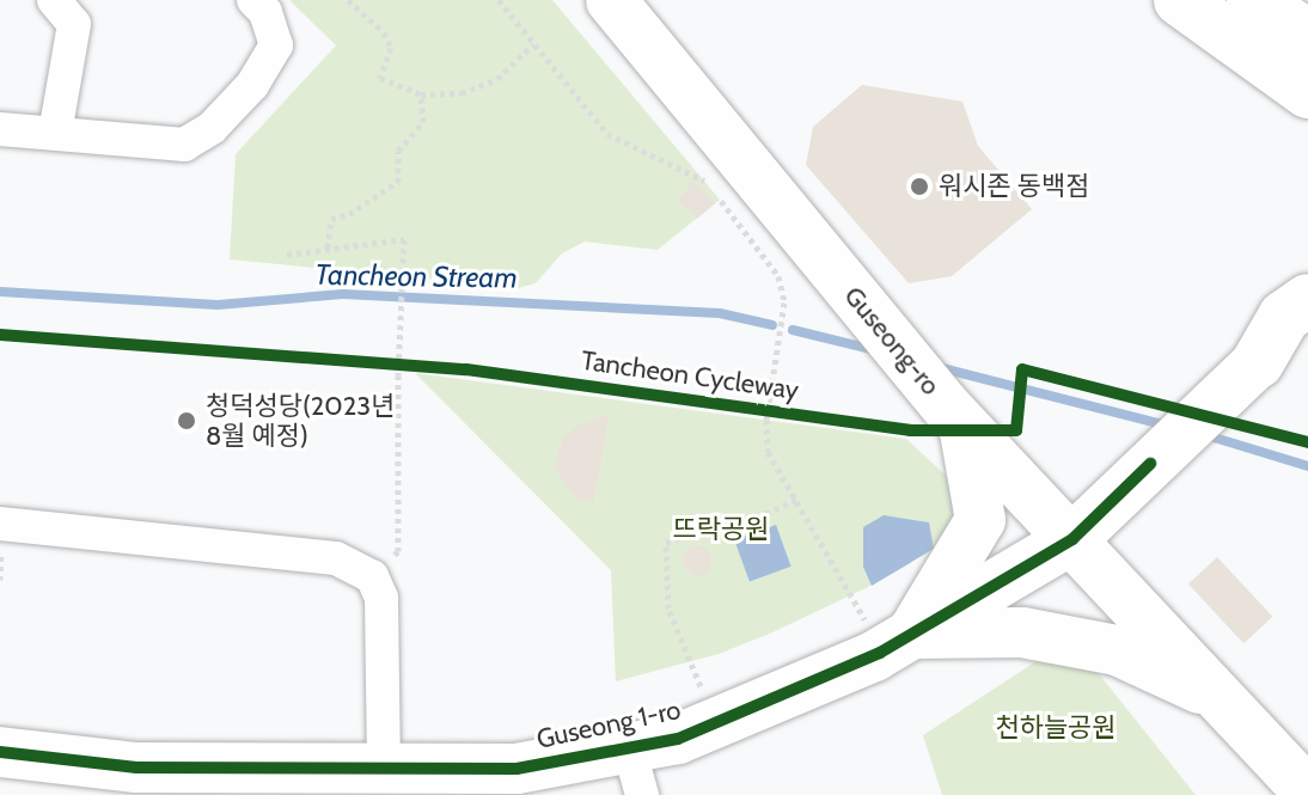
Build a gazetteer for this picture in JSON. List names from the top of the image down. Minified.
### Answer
{"streets":{"street":["Guseong-ro","Guseong 1-ro"],"cycle path":["Tancheon Cycleway"]},"crossings":[["Guseong-ro","Guseong 1-ro"]],"water":["Tancheon Stream"],"parks":["뜨락공원","천하늘공원"],"places":["워시존 동백점","청덕성당(2023년 8월 예정)"]}
